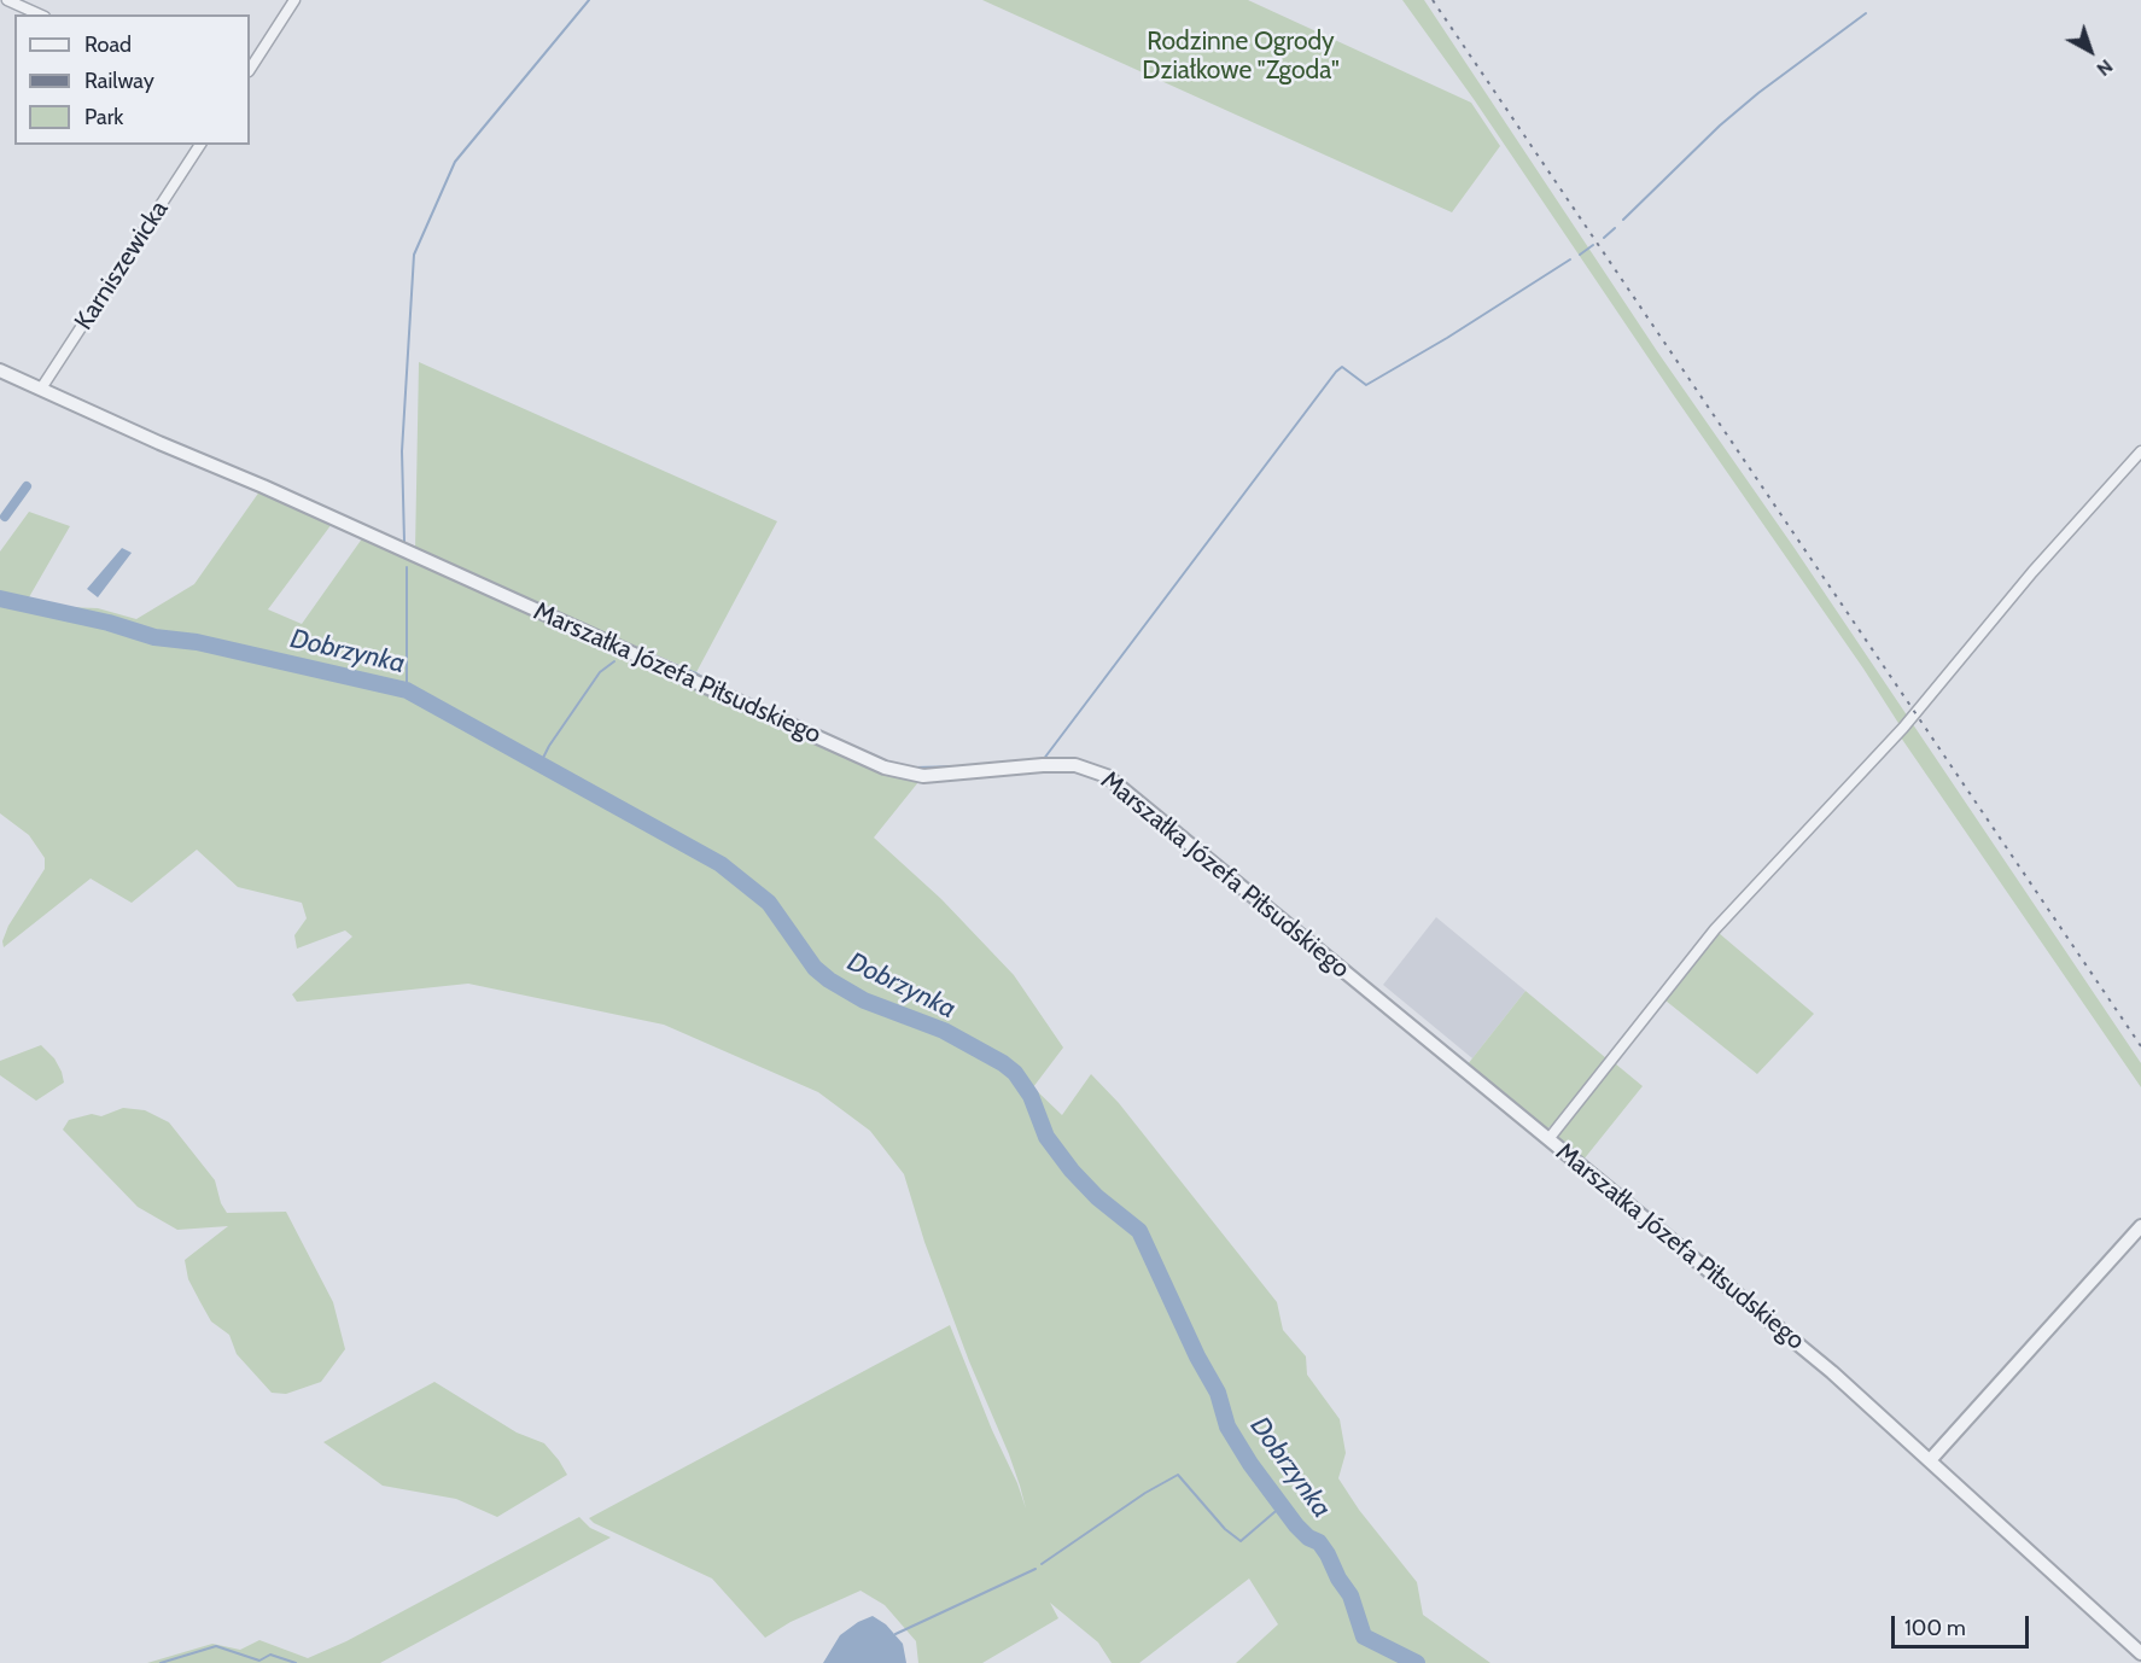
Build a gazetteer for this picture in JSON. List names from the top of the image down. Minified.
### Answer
{"streets":{"street":["Karniszewicka","Marszałka Józefa Piłsudskiego"]},"crossings":[["Karniszewicka","Marszałka Józefa Piłsudskiego"]],"water":["Dobrzynka"],"parks":["Rodzinne Ogrody Działkowe \"Zgoda\""],"legend":["Road","Railway","Park"],"scale_bar":"100 m","north":"bottom right"}
